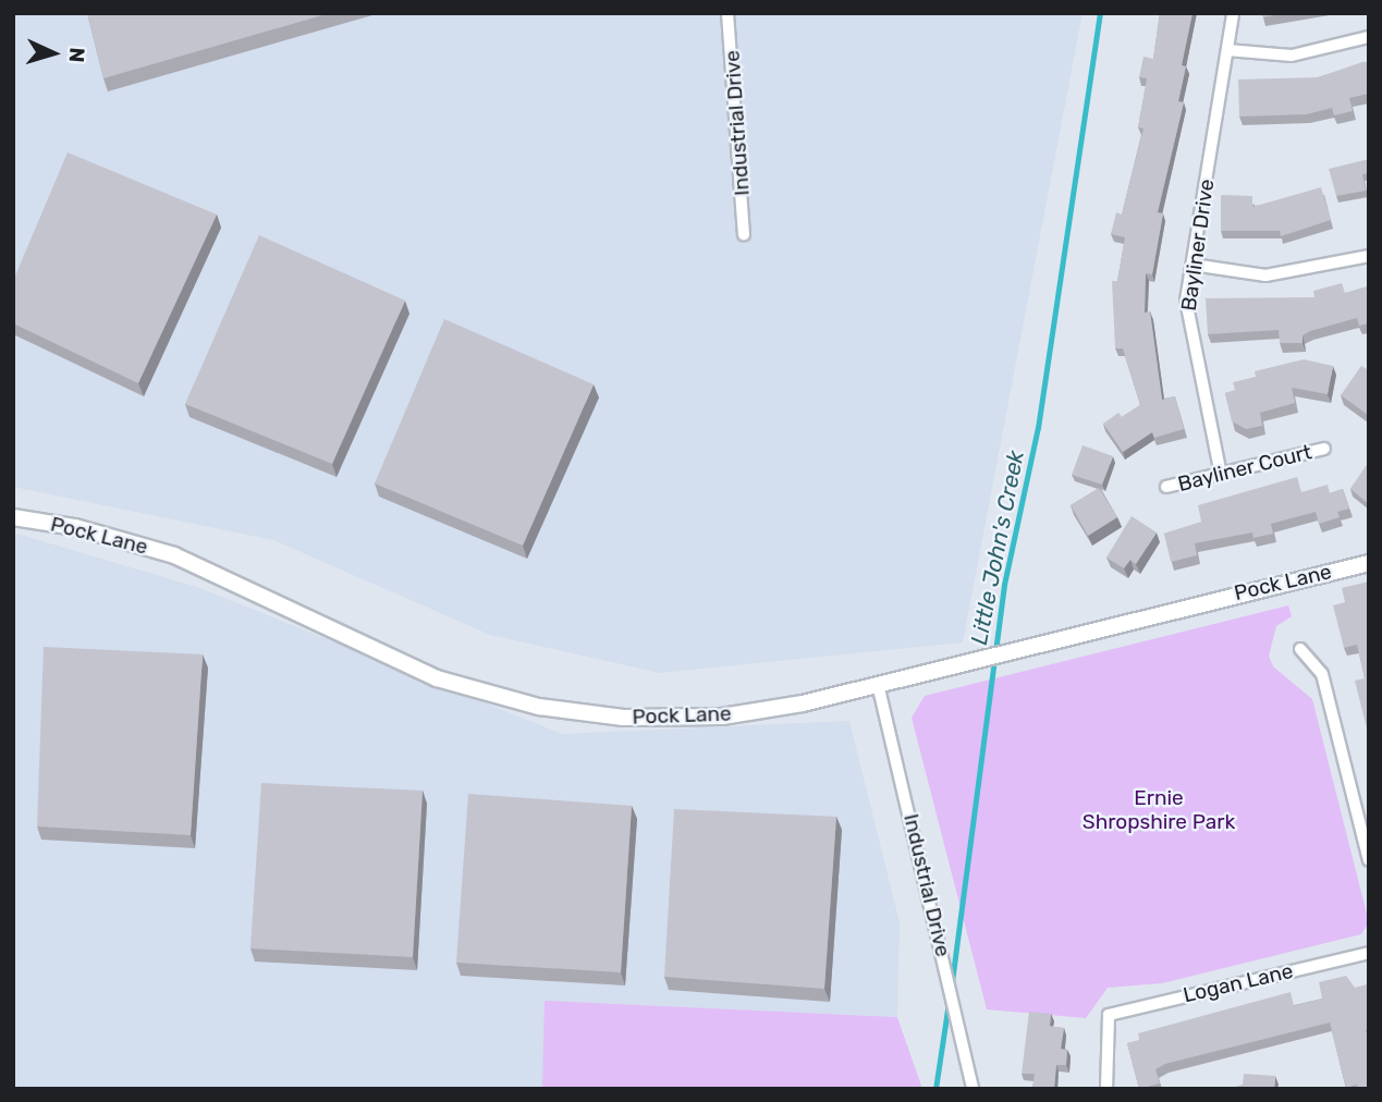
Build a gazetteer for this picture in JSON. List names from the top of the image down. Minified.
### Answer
{"streets":{"street":["Industrial Drive","Bayliner Drive","Bayliner Court","Pock Lane","Logan Lane"]},"crossings":[["Industrial Drive","Pock Lane"],["Bayliner Drive","Bayliner Court"]],"water":["Little John's Creek"],"parks":["Ernie Shropshire Park"],"north":"right"}
